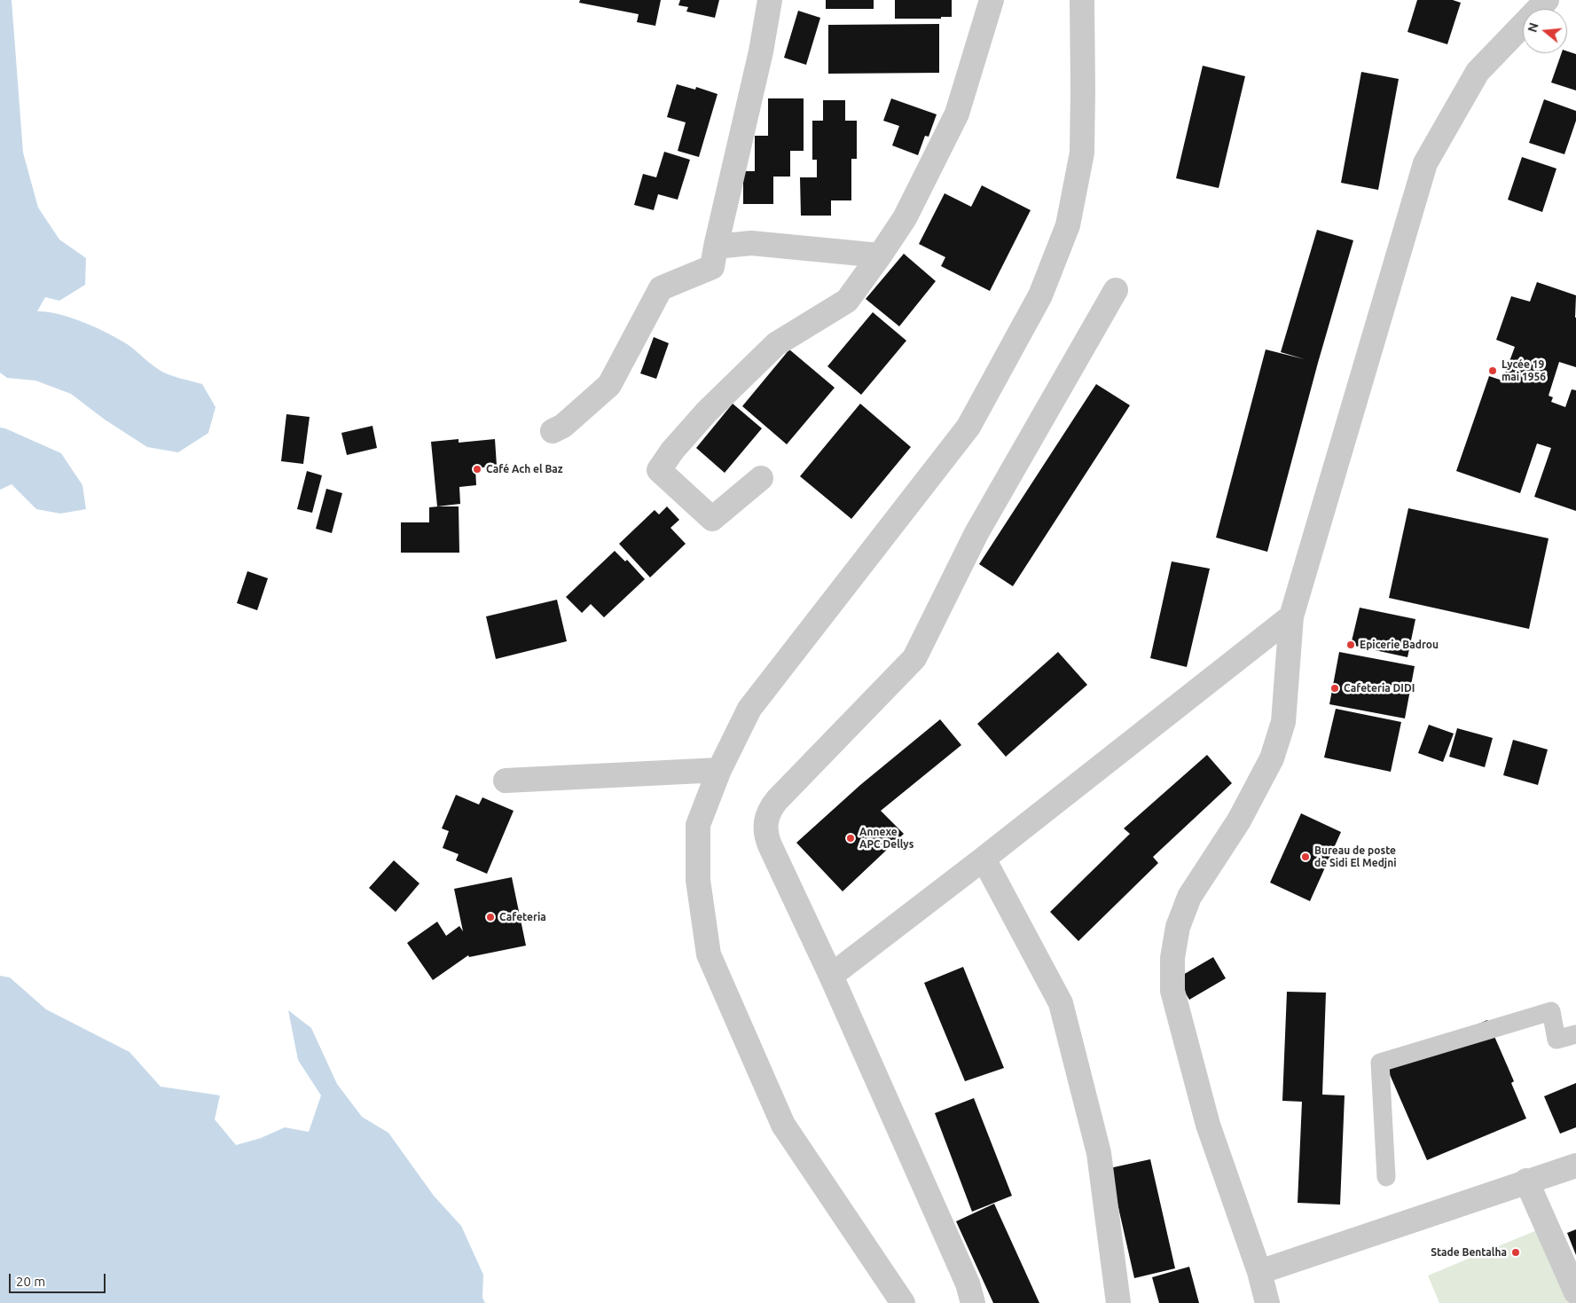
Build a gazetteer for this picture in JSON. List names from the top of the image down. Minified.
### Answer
{"places":["Lycée 19 mai 1956","Café Ach el Baz","Epicerie Badrou","Cafeteria DIDI","Annexe APC Dellys","Bureau de poste de Sidi El Medjni","Cafeteria","Stade Bentalha"],"scale_bar":"20 m","north":"left"}
